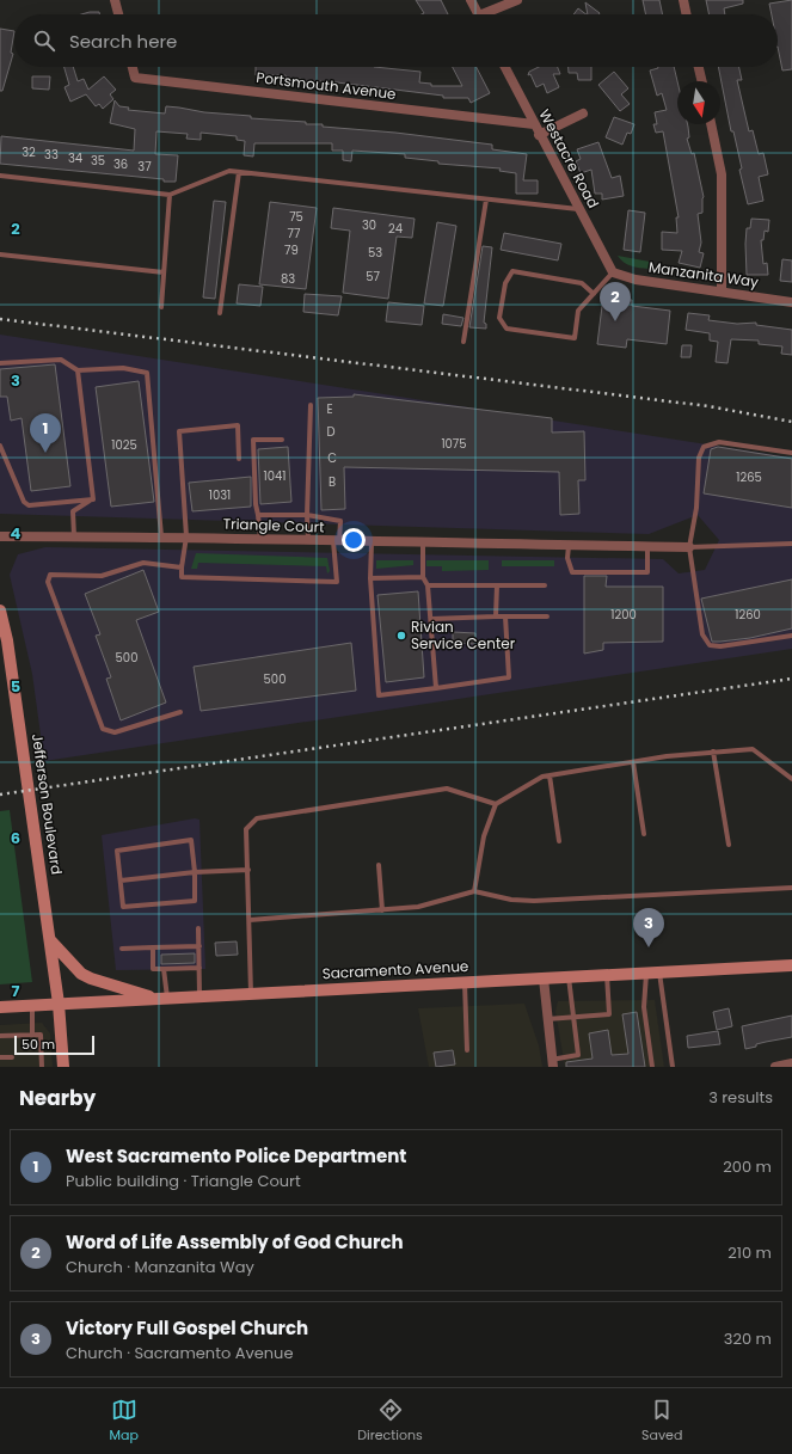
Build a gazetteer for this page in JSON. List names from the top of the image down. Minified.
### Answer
{"streets":{"main road":["Jefferson Boulevard","Sacramento Avenue"],"street":["Portsmouth Avenue","Westacre Road","Manzanita Way","Triangle Court"]},"crossings":[["Portsmouth Avenue","Westacre Road"],["Westacre Road","Manzanita Way"],["Jefferson Boulevard","Sacramento Avenue"]],"places":["Rivian Service Center"],"house_numbers":["32","33","34","35","36","37","75","30","24","77","79","53","57","83","E","D","1075","1025","C","1041","1265","B","1031","1200","1260","500","500"],"scale_bar":"50 m","north":"bottom","page":{"search":"Search here","pins":["2","1","3"],"scale":"50 m","heading":["Nearby","3 results"],"list":[{"mark":"1","name":"West Sacramento Police Department","note":"Public building · Triangle Court","value":"200 m"},{"mark":"2","name":"Word of Life Assembly of God Church","note":"Church · Manzanita Way","value":"210 m"},{"mark":"3","name":"Victory Full Gospel Church","note":"Church · Sacramento Avenue","value":"320 m"}],"nav":["Map","Directions","Saved"]},"grid":{"rows":["2","3","4","5","6","7"]}}
